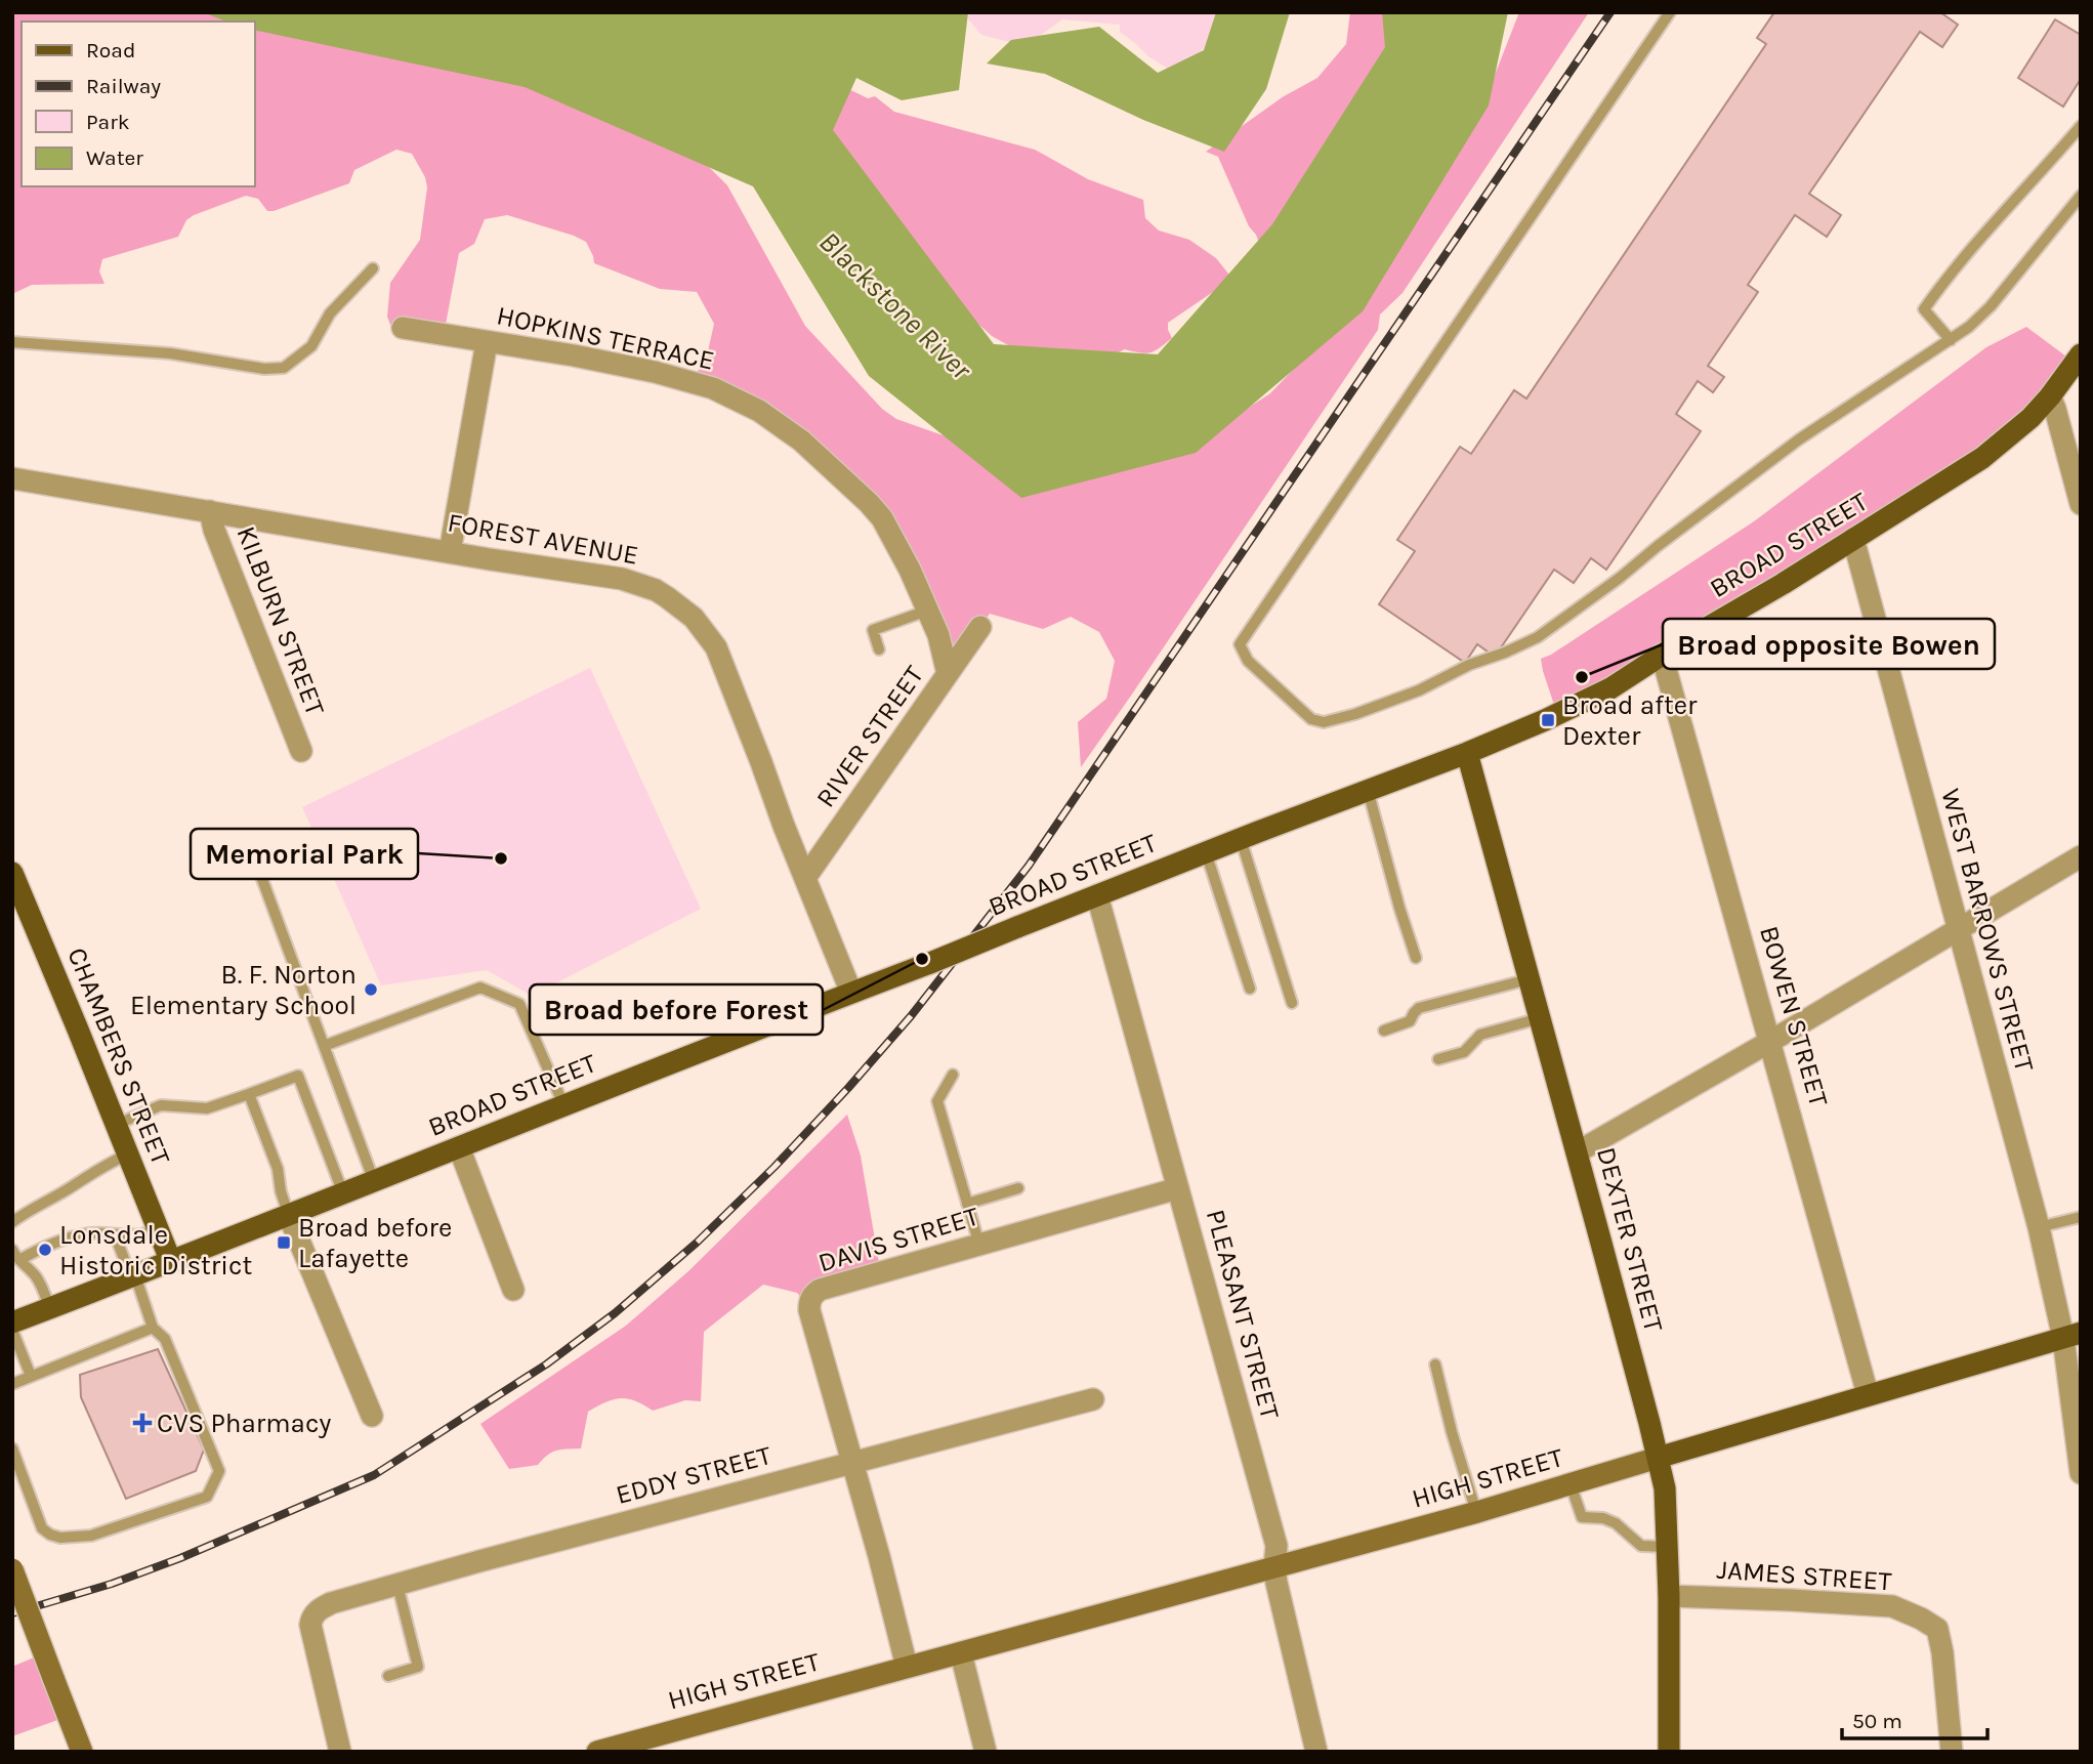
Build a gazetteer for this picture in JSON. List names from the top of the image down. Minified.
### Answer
{"streets":{"main road":["BROAD STREET","CHAMBERS STREET","DEXTER STREET","HIGH STREET"],"street":["HOPKINS TERRACE","FOREST AVENUE","KILBURN STREET","RIVER STREET","WEST BARROWS STREET","BOWEN STREET","DAVIS STREET","PLEASANT STREET","EDDY STREET","JAMES STREET"]},"crossings":[["HOPKINS TERRACE","RIVER STREET"],["FOREST AVENUE","BROAD STREET"],["FOREST AVENUE","KILBURN STREET"],["FOREST AVENUE","RIVER STREET"],["BROAD STREET","WEST BARROWS STREET"],["BROAD STREET","BOWEN STREET"],["BROAD STREET","CHAMBERS STREET"],["BROAD STREET","DEXTER STREET"],["BROAD STREET","PLEASANT STREET"],["WEST BARROWS STREET","HIGH STREET"],["BOWEN STREET","HIGH STREET"],["DAVIS STREET","PLEASANT STREET"],["DAVIS STREET","EDDY STREET"],["DAVIS STREET","HIGH STREET"],["DEXTER STREET","HIGH STREET"],["DEXTER STREET","JAMES STREET"],["PLEASANT STREET","HIGH STREET"]],"water":["Blackstone River"],"places":{"other":["Broad opposite Bowen","Memorial Park","Broad before Forest","B. F. Norton Elementary School","Lonsdale Historic District"],"transit":["Broad after Dexter","Broad before Lafayette"],"health":["CVS Pharmacy"]},"legend":["Road","Railway","Park","Water"],"scale_bar":"50 m"}
